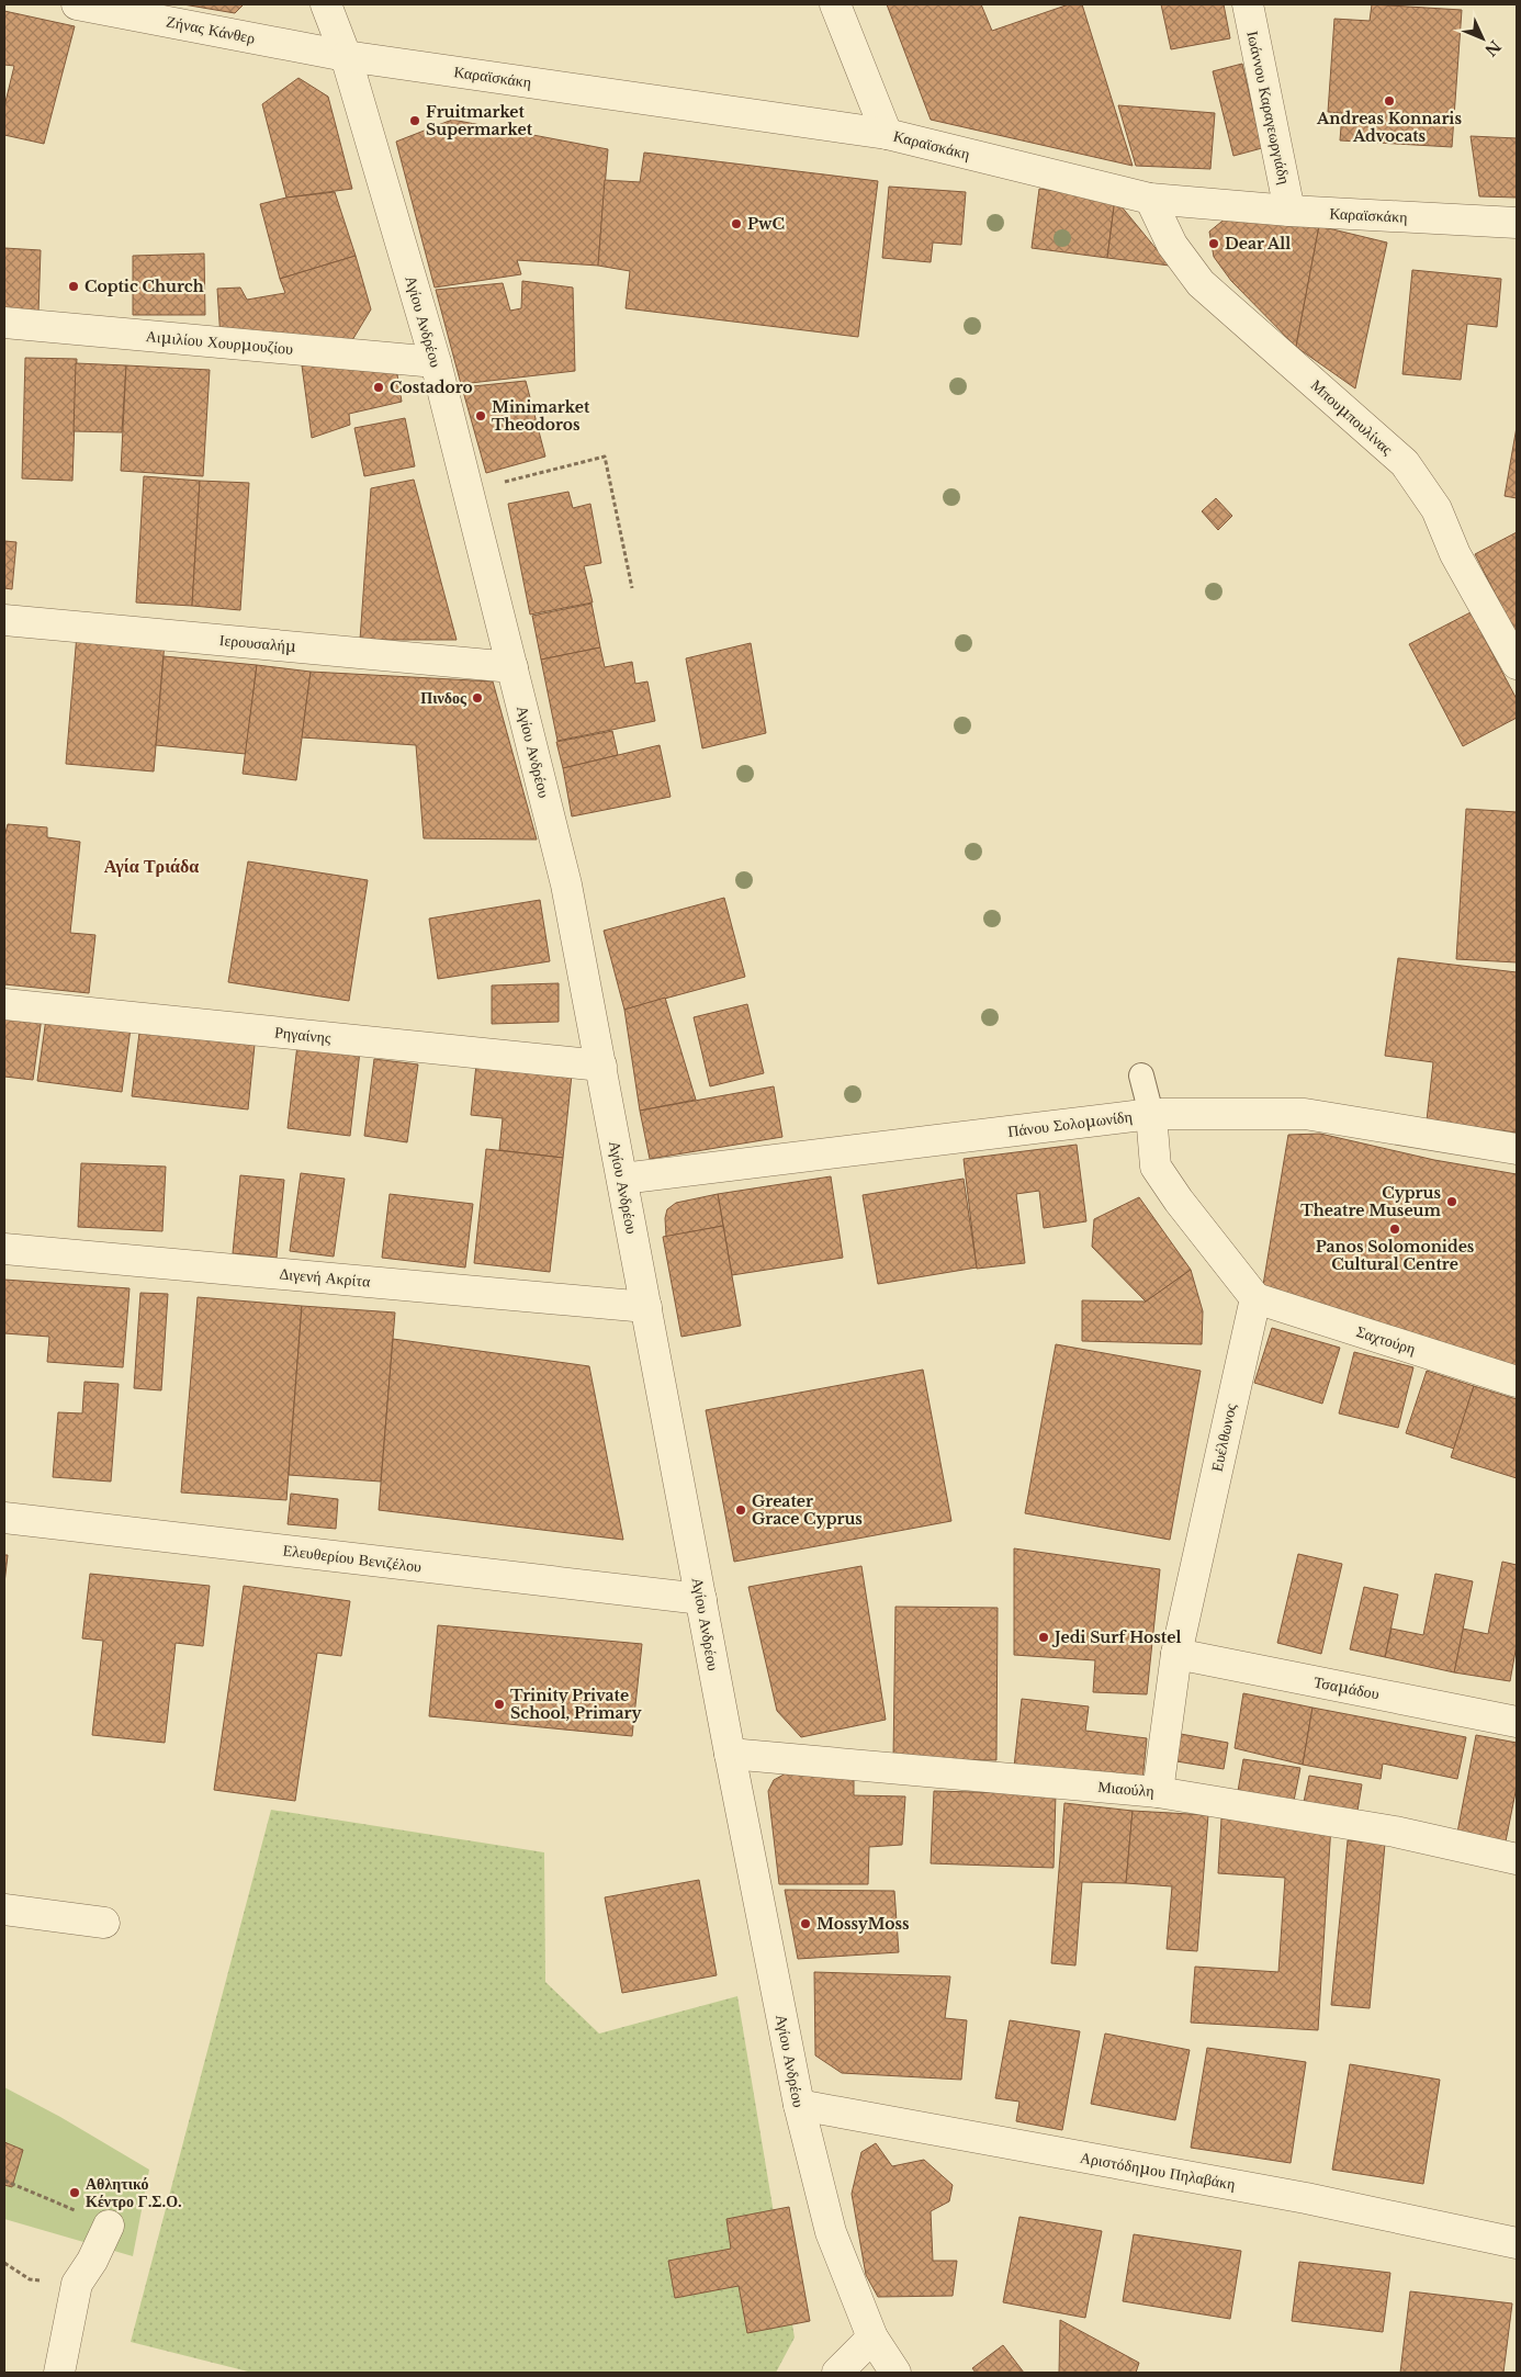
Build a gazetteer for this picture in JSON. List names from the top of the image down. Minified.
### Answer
{"streets":{"street":["Ζήνας Κάνθερ","Καραϊσκάκη","Ιωάννου Καραγεωργιάδη","Αγίου Ανδρέου","Αιμιλίου Χουρμουζίου","Μπουμπουλίνας","Ιερουσαλήμ","Ρηγαίνης","Πάνου Σολομωνίδη","Διγενή Ακρίτα","Σαχτούρη","Ευέλθωνος","Ελευθερίου Βενιζέλου","Τσαμάδου","Μιαούλη","Αριστόδημου Πηλαβάκη"]},"crossings":[["Ζήνας Κάνθερ","Καραϊσκάκη"],["Ζήνας Κάνθερ","Αγίου Ανδρέου"],["Καραϊσκάκη","Ιωάννου Καραγεωργιάδη"],["Καραϊσκάκη","Αγίου Ανδρέου"],["Καραϊσκάκη","Μπουμπουλίνας"],["Αγίου Ανδρέου","Αιμιλίου Χουρμουζίου"],["Αγίου Ανδρέου","Ιερουσαλήμ"],["Αγίου Ανδρέου","Ρηγαίνης"],["Αγίου Ανδρέου","Πάνου Σολομωνίδη"],["Αγίου Ανδρέου","Διγενή Ακρίτα"],["Αγίου Ανδρέου","Ελευθερίου Βενιζέλου"],["Αγίου Ανδρέου","Μιαούλη"],["Αγίου Ανδρέου","Αριστόδημου Πηλαβάκη"],["Σαχτούρη","Ευέλθωνος"],["Ευέλθωνος","Τσαμάδου"],["Ευέλθωνος","Μιαούλη"]],"districts":["Αγία Τριάδα"],"places":["Andreas Konnaris Advocats","Fruitmarket Supermarket","PwC","Dear All","Coptic Church","Costadoro","Minimarket Theodoros","Πινδος","Cyprus Theatre Museum","Panos Solomonides Cultural Centre","Greater Grace Cyprus","Jedi Surf Hostel","Trinity Private School, Primary","MossyMoss","Αθλητικό Κέντρο Γ.Σ.Ο."],"north":"bottom right"}
